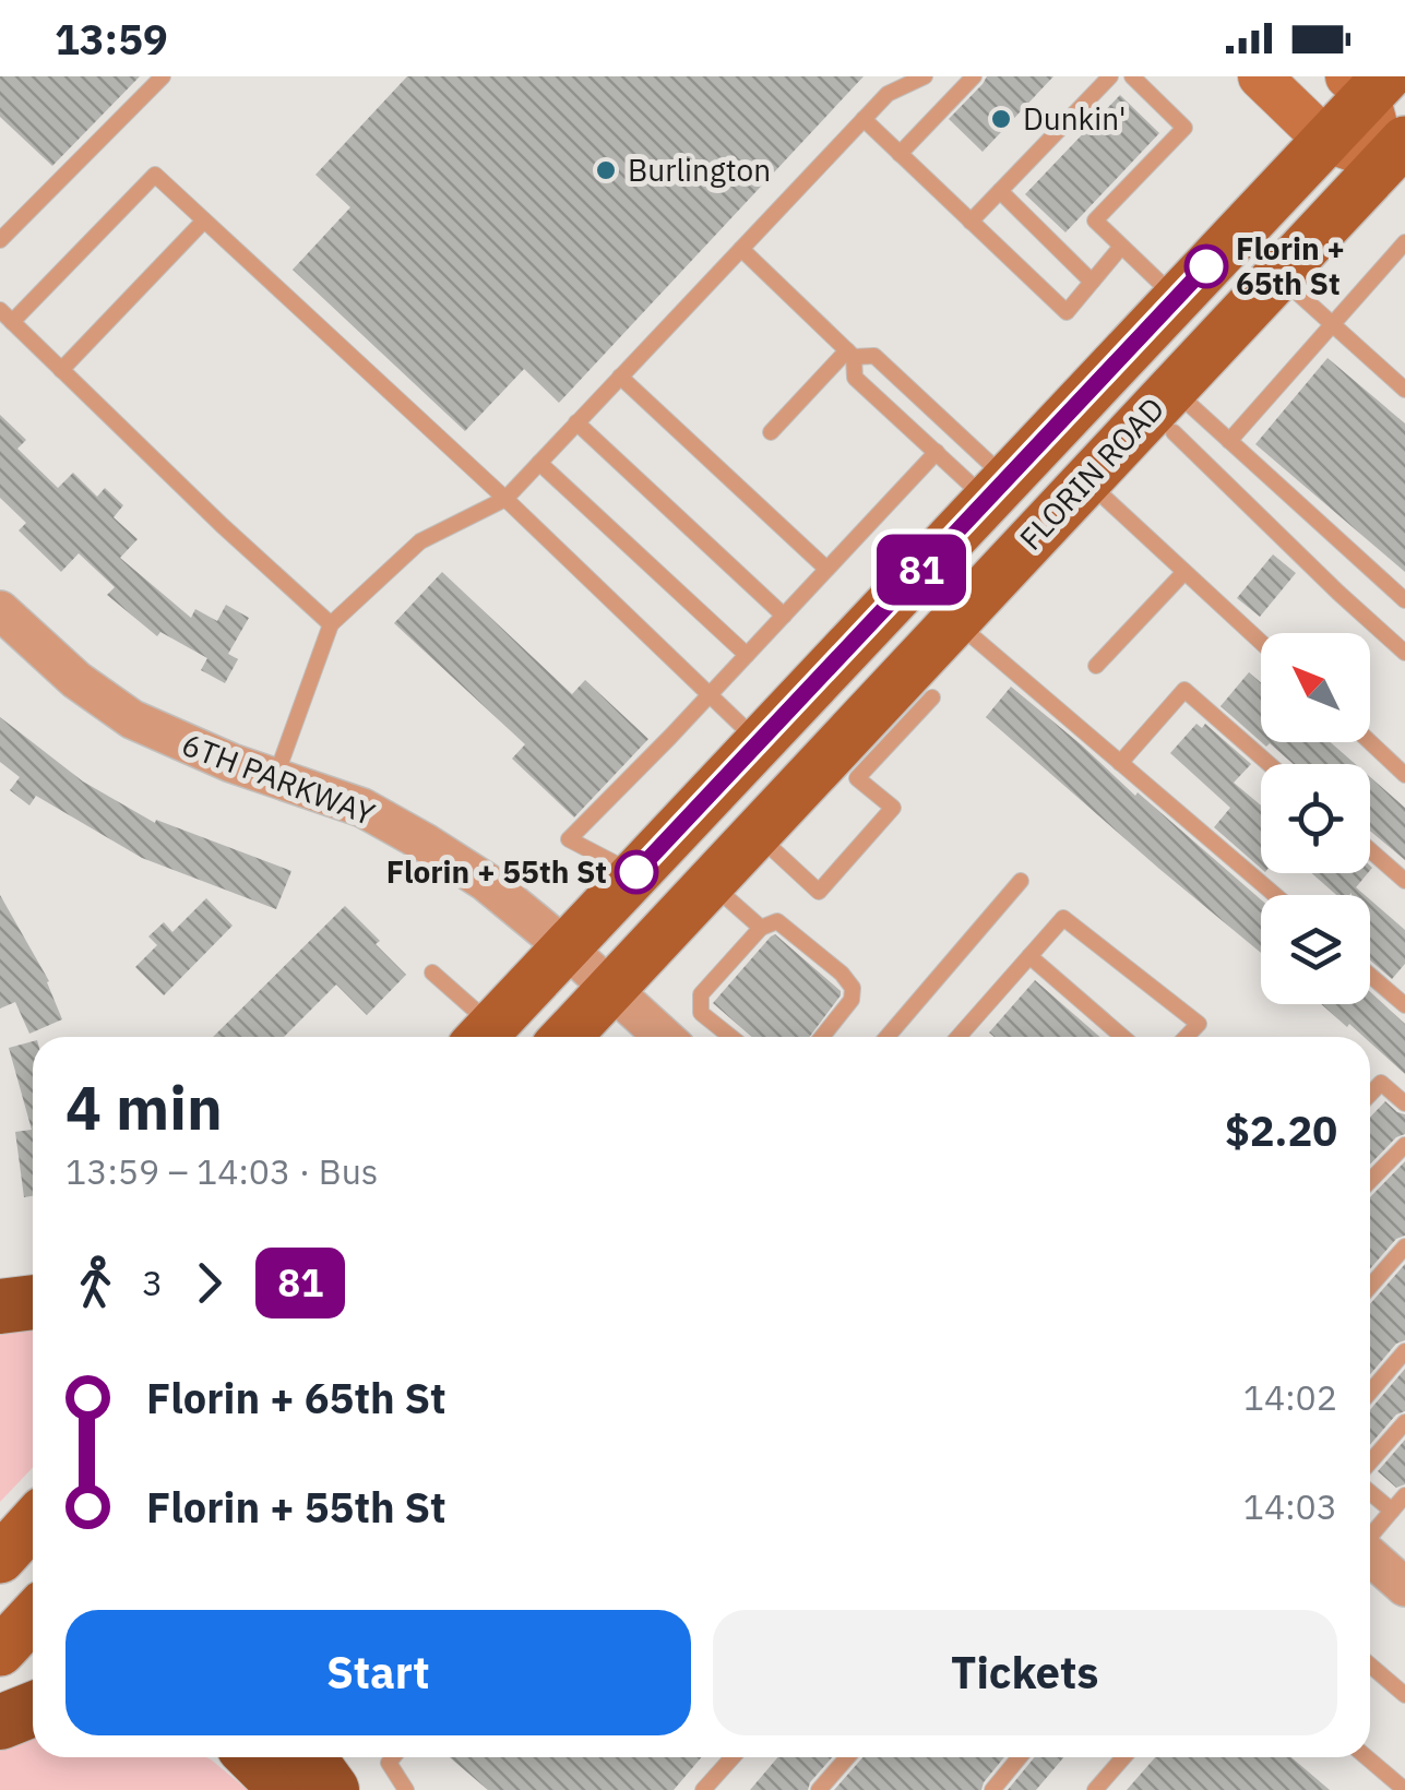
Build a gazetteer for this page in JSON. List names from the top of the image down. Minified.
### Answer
{"streets":{"main road":["FLORIN ROAD"],"street":["6TH PARKWAY"]},"crossings":[["FLORIN ROAD","6TH PARKWAY"]],"places":["Dunkin'","Burlington","Florin + 65th St","Florin + 55th St"],"lines":["bus line 81"],"north":"top left","page":{"status":"13:59","on_map":"81","heading":["4 min","13:59 – 14:03 · Bus","$2.20"],"legs":["3","81"],"list":[{"name":"Florin + 65th St","value":"14:02"},{"name":"Florin + 55th St","value":"14:03"}],"buttons":["Start","Tickets"]}}
